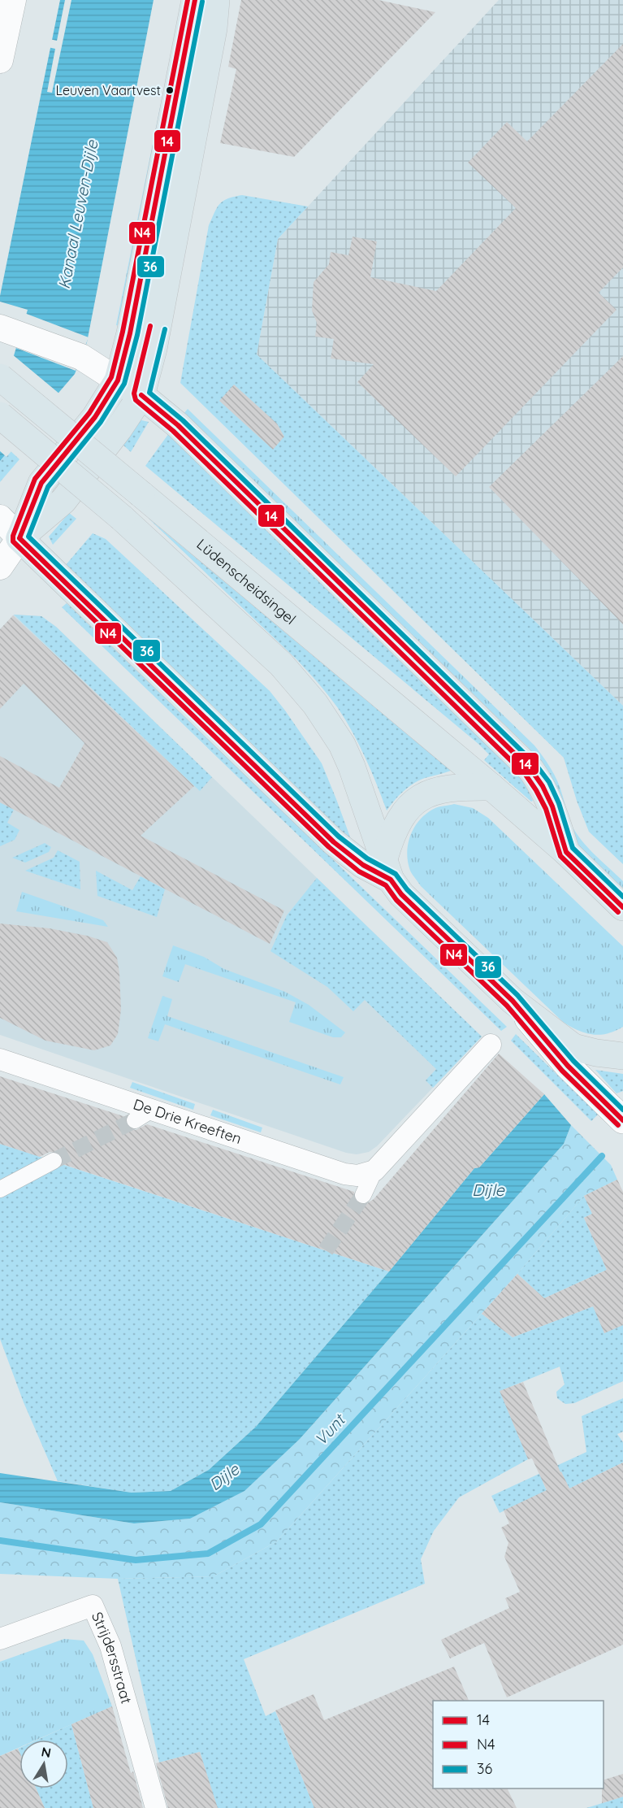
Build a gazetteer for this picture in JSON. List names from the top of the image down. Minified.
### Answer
{"streets":{"main road":["Lüdenscheidsingel"],"street":["De Drie Kreeften","Strijdersstraat"]},"water":["Kanaal Leuven-Dijle","Dijle","Vunt"],"places":["Leuven Vaartvest"],"lines":["transit line 14","transit line N4","transit line 36"],"legend":["14","N4","36"],"north":"top"}
